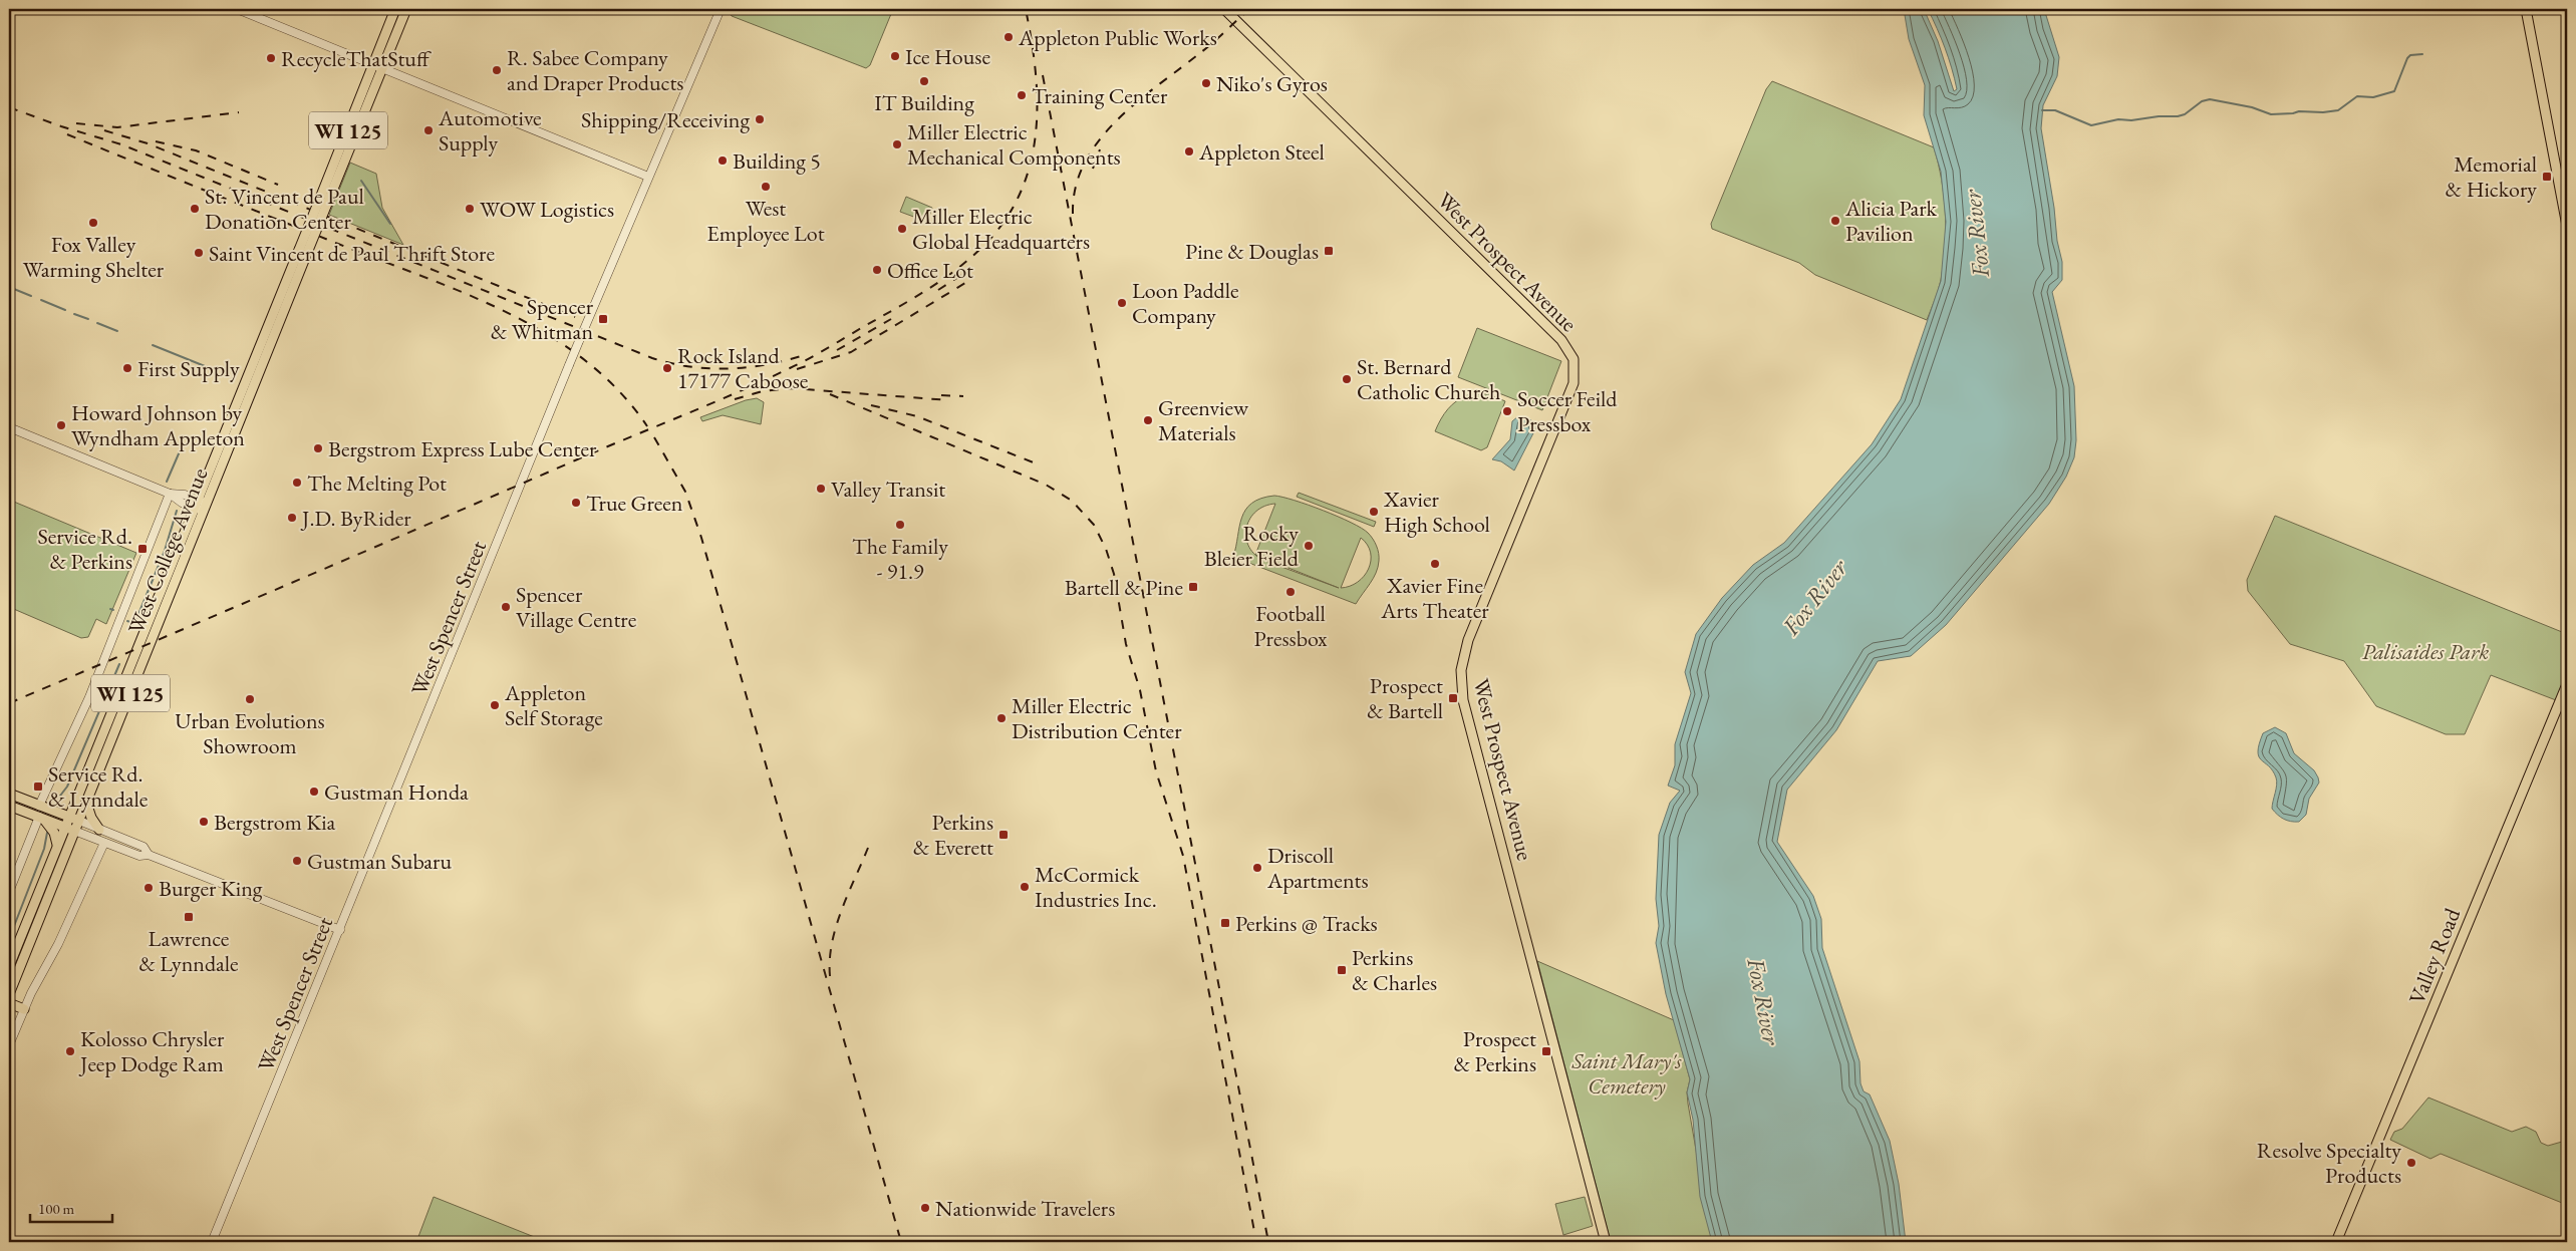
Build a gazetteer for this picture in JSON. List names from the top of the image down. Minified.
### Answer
{"streets":{"main road":["WI 125","West Prospect Avenue","West College Avenue","Valley Road"],"street":["West Spencer Street"]},"water":["Fox River"],"parks":["Palisaides Park","Saint Mary's Cemetery"],"places":{"other":["Appleton Public Works","Ice House","RecycleThatStuff","R. Sabee Company and Draper Products","IT Building","Niko's Gyros","Training Center","Shipping/Receiving","Automotive Supply","Miller Electric Mechanical Components","Appleton Steel","Building 5","West Employee Lot","St. Vincent de Paul Donation Center","WOW Logistics","Alicia Park Pavilion","Fox Valley Warming Shelter","Miller Electric Global Headquarters","Saint Vincent de Paul Thrift Store","Office Lot","Loon Paddle Company","First Supply","Rock Island 17177 Caboose","St. Bernard Catholic Church","Soccer Feild Pressbox","Greenview Materials","Howard Johnson by Wyndham Appleton","Bergstrom Express Lube Center","The Melting Pot","Valley Transit","True Green","Xavier High School","J.D. ByRider","The Family - 91.9","Rocky Bleier Field","Xavier Fine Arts Theater","Football Pressbox","Spencer Village Centre","Urban Evolutions Showroom","Appleton Self Storage","Miller Electric Distribution Center","Gustman Honda","Bergstrom Kia","Gustman Subaru","Driscoll Apartments","McCormick Industries Inc.","Burger King","Kolosso Chrysler Jeep Dodge Ram","Resolve Specialty Products","Nationwide Travelers"],"transit":["Memorial & Hickory","Pine & Douglas","Spencer & Whitman","Service Rd. & Perkins","Bartell & Pine","Prospect & Bartell","Service Rd. & Lynndale","Perkins & Everett","Lawrence & Lynndale","Perkins @ Tracks","Perkins & Charles","Prospect & Perkins"]},"scale_bar":"100 m"}
